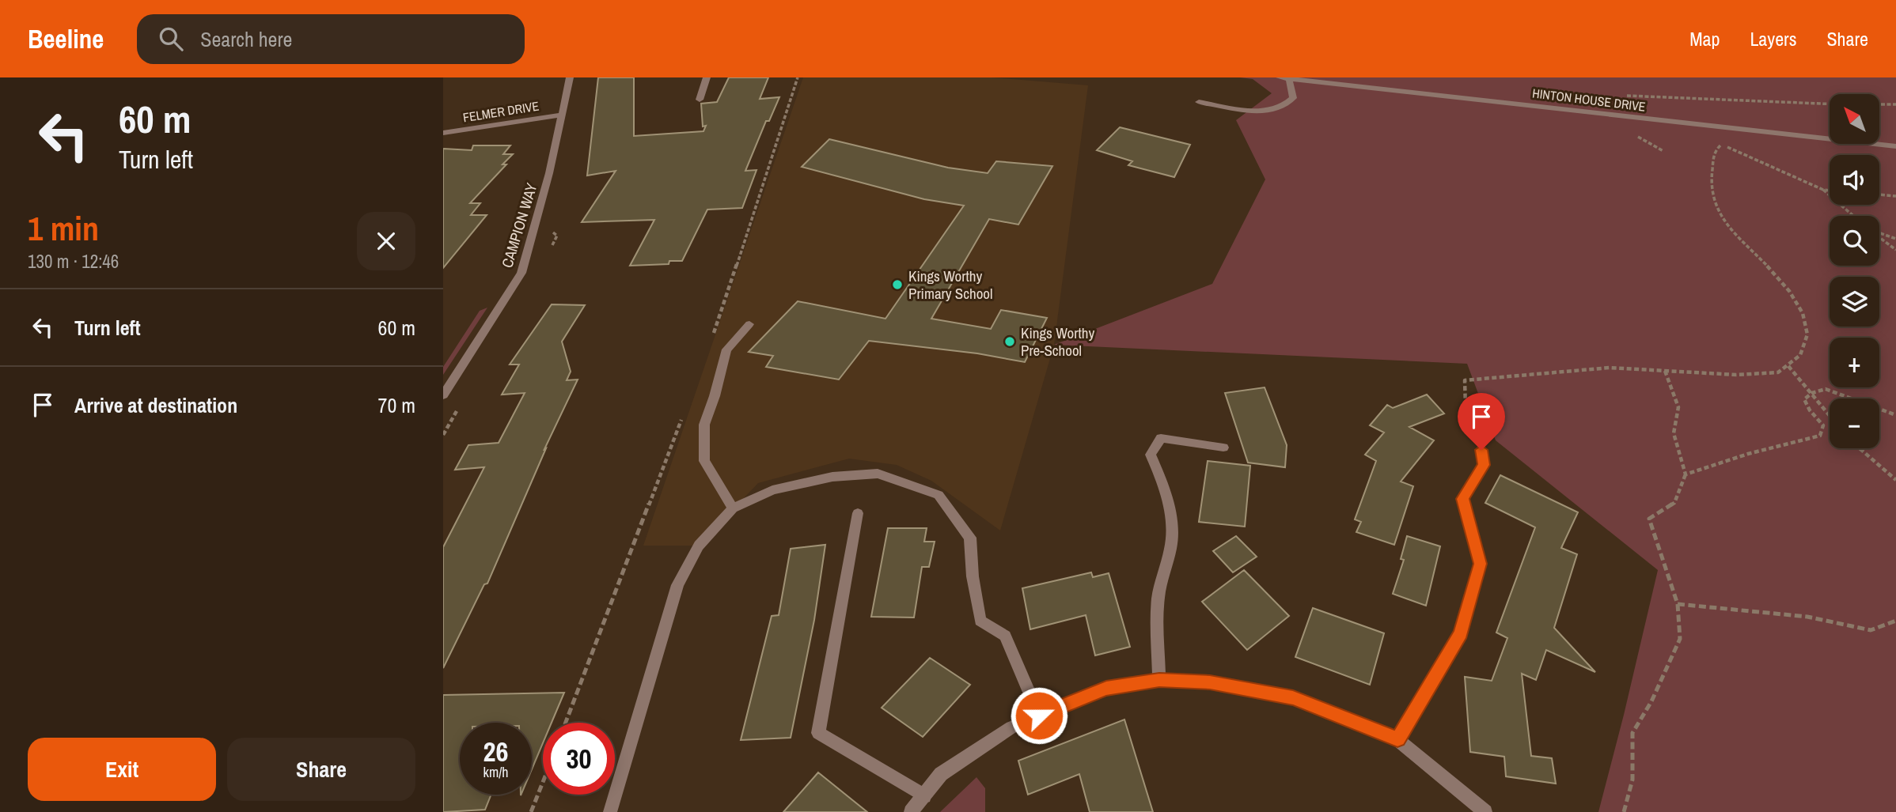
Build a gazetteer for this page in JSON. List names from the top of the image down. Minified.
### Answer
{"streets":{"street":["HINTON HOUSE DRIVE","FELMER DRIVE","CAMPION WAY"]},"crossings":[["FELMER DRIVE","CAMPION WAY"]],"places":["Kings Worthy Primary School","Kings Worthy Pre-School"],"north":"top left","page":{"header":"Beeline","search":"Search here","nav":["Map","Layers","Share"],"turn":["60 m","Turn left"],"map_buttons":["+","−"],"heading":["1 min","130 m · 12:46"],"list":[{"name":"Turn left","value":"60 m"},{"name":"Arrive at destination","value":"70 m"}],"speed":"26 km/h","limit":"30","buttons":["Exit","Share"]}}
